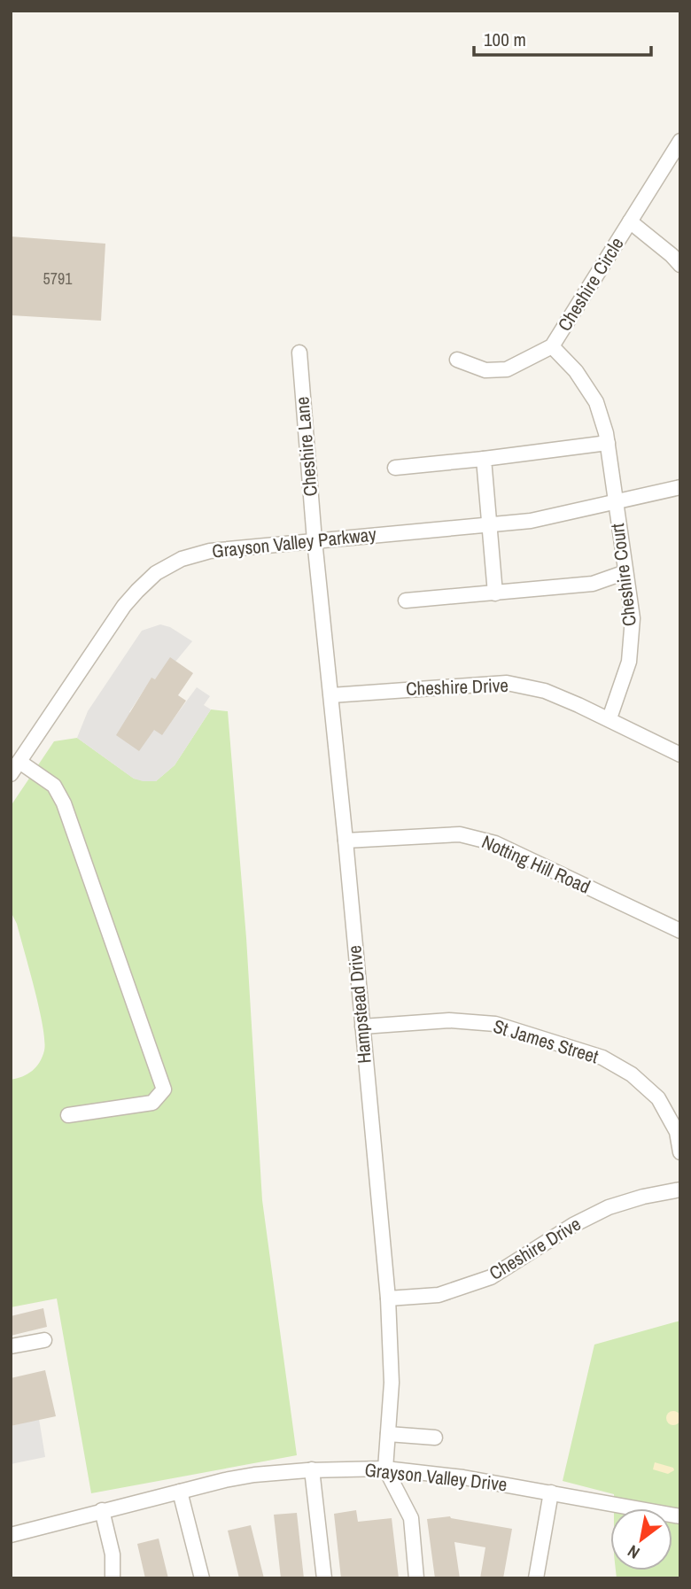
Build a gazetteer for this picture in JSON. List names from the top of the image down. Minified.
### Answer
{"streets":{"street":["Cheshire Circle","Cheshire Lane","Grayson Valley Parkway","Cheshire Court","Cheshire Drive","Notting Hill Road","Hampstead Drive","St James Street","Grayson Valley Drive"]},"crossings":[["Cheshire Circle","Grayson Valley Parkway"],["Cheshire Circle","Cheshire Court"],["Cheshire Lane","Grayson Valley Parkway"],["Cheshire Lane","Hampstead Drive"],["Grayson Valley Parkway","Cheshire Court"],["Grayson Valley Parkway","Hampstead Drive"],["Cheshire Court","Cheshire Drive"],["Cheshire Drive","Hampstead Drive"],["Notting Hill Road","Hampstead Drive"],["Hampstead Drive","St James Street"],["Hampstead Drive","Grayson Valley Drive"]],"house_numbers":["5791"],"scale_bar":"100 m","north":"bottom left"}
